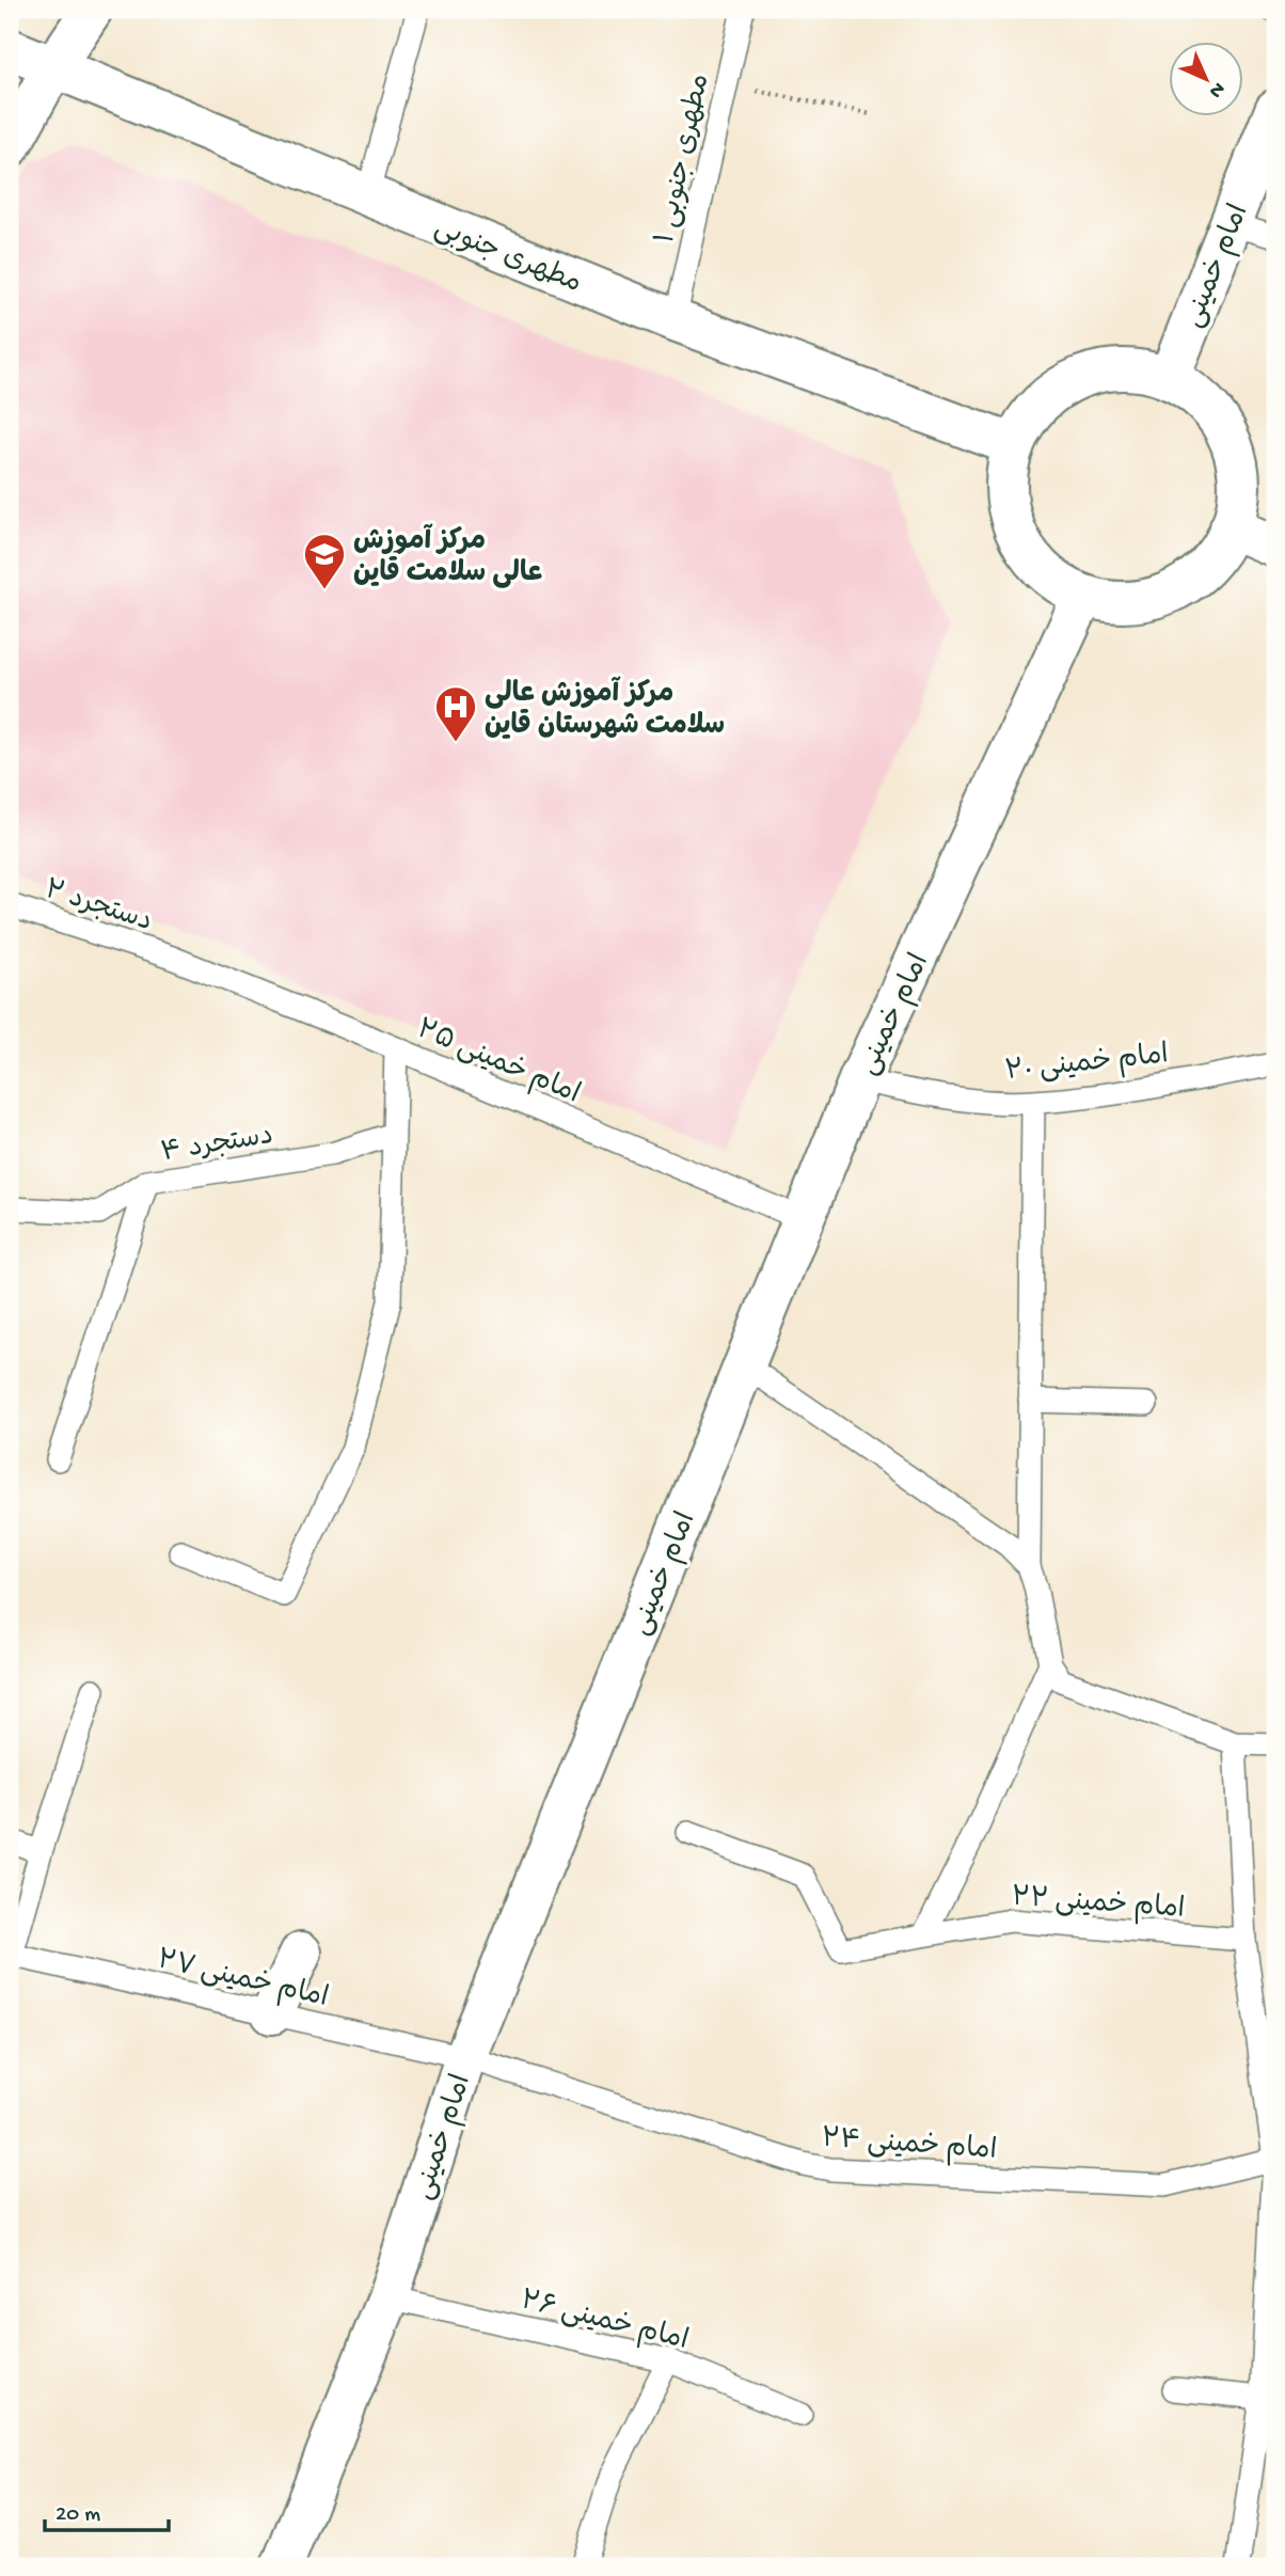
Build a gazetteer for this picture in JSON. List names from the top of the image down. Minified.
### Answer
{"streets":{"main road":["مطهری جنوبی","امام خمینی"],"lane":["مطهری جنوبی ۱","دستجرد ۲","امام خمینی ۲۵","امام خمینی ۲۰","دستجرد ۴","امام خمینی ۲۲","امام خمینی ۲۷","امام خمینی ۲۴","امام خمینی ۲۶"]},"crossings":[["مطهری جنوبی ۱","مطهری جنوبی"],["مطهری جنوبی","امام خمینی"],["امام خمینی","امام خمینی ۲۵"],["امام خمینی","امام خمینی ۲۰"],["امام خمینی","امام خمینی ۲۷"],["امام خمینی","امام خمینی ۲۴"],["امام خمینی","امام خمینی ۲۶"],["دستجرد ۲","امام خمینی ۲۵"],["امام خمینی ۲۷","امام خمینی ۲۴"]],"places":{"school or university":["مرکز آموزش عالی سلامت قاین"],"hospital":["مرکز آموزش عالی سلامت شهرستان قاین"]},"scale_bar":"20 m","north":"bottom right"}
